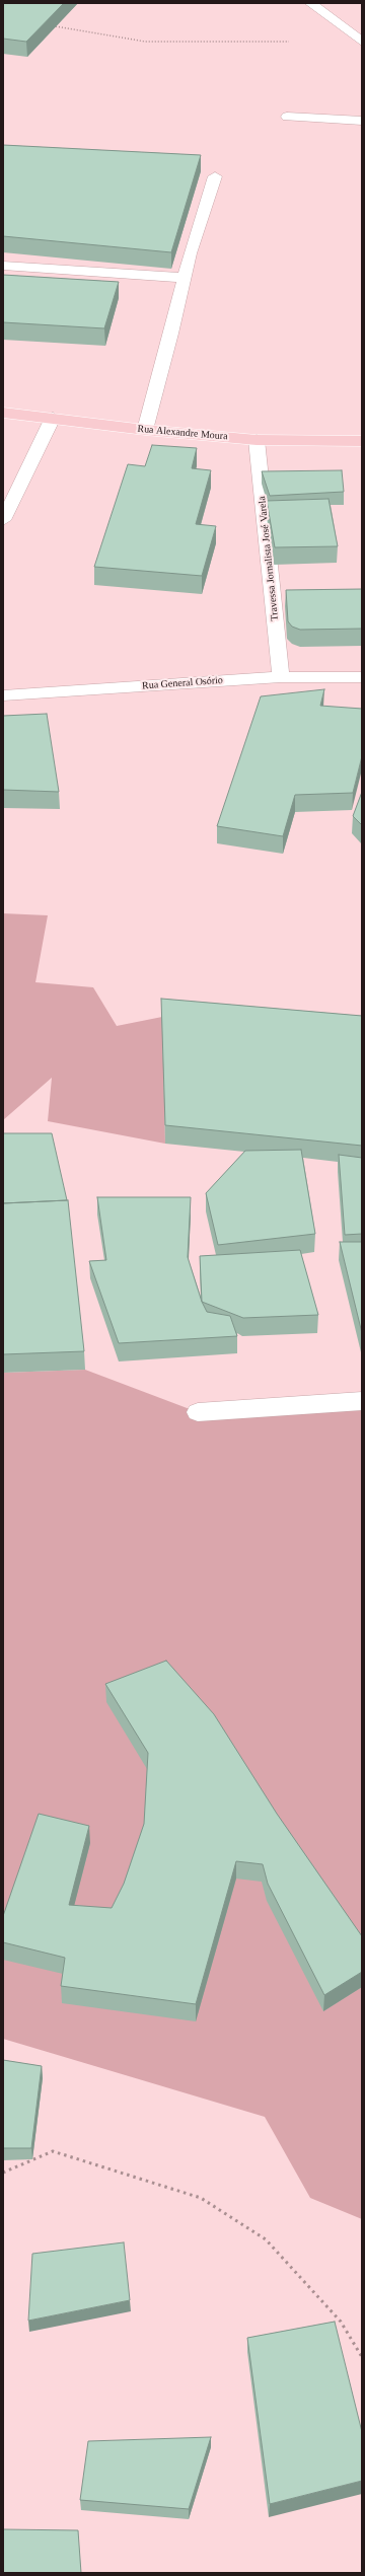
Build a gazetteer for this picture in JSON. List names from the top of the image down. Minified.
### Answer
{"streets":{"main road":["Rua Alexandre Moura"],"street":["Travessa Jornalista José Varela","Rua General Osório"]},"crossings":[["Rua Alexandre Moura","Travessa Jornalista José Varela"],["Travessa Jornalista José Varela","Rua General Osório"]]}
